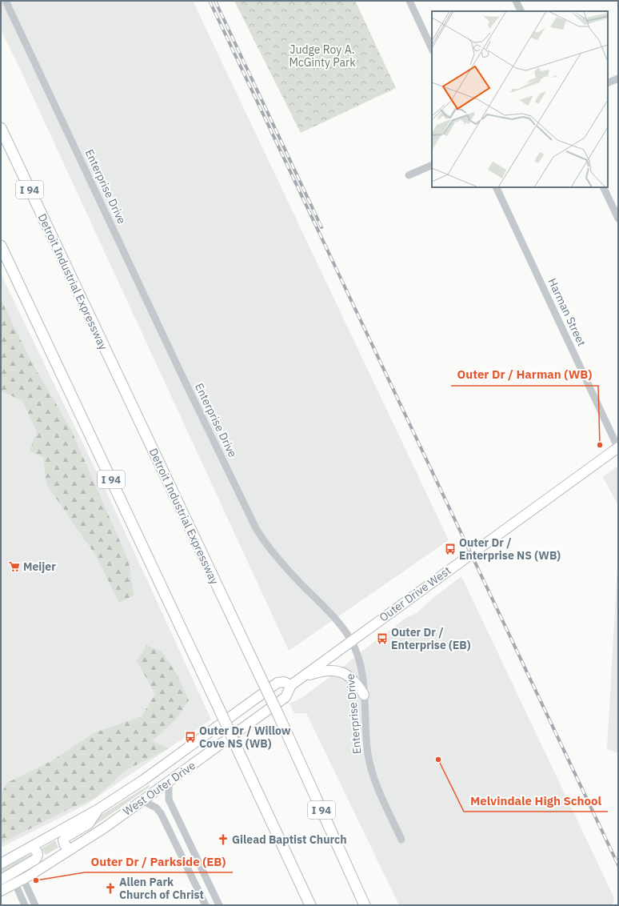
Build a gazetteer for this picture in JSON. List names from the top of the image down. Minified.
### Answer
{"streets":{"highway":["I 94","Detroit Industrial Expressway"],"main road":["Outer Drive West","West Outer Drive"],"street":["Enterprise Drive","Harman Street"]},"crossings":[["Enterprise Drive","Outer Drive West"],["Harman Street","Outer Drive West"],["Outer Drive West","West Outer Drive"]],"parks":["Judge Roy A. McGinty Park"],"places":{"other":["Outer Dr / Harman (WB)","Melvindale High School","Outer Dr / Parkside (EB)"],"bus stop":["Outer Dr / Enterprise NS (WB)","Outer Dr / Enterprise (EB)","Outer Dr / Willow Cove NS (WB)"],"supermarket":["Meijer"],"church":["Gilead Baptist Church","Allen Park Church of Christ"]}}
